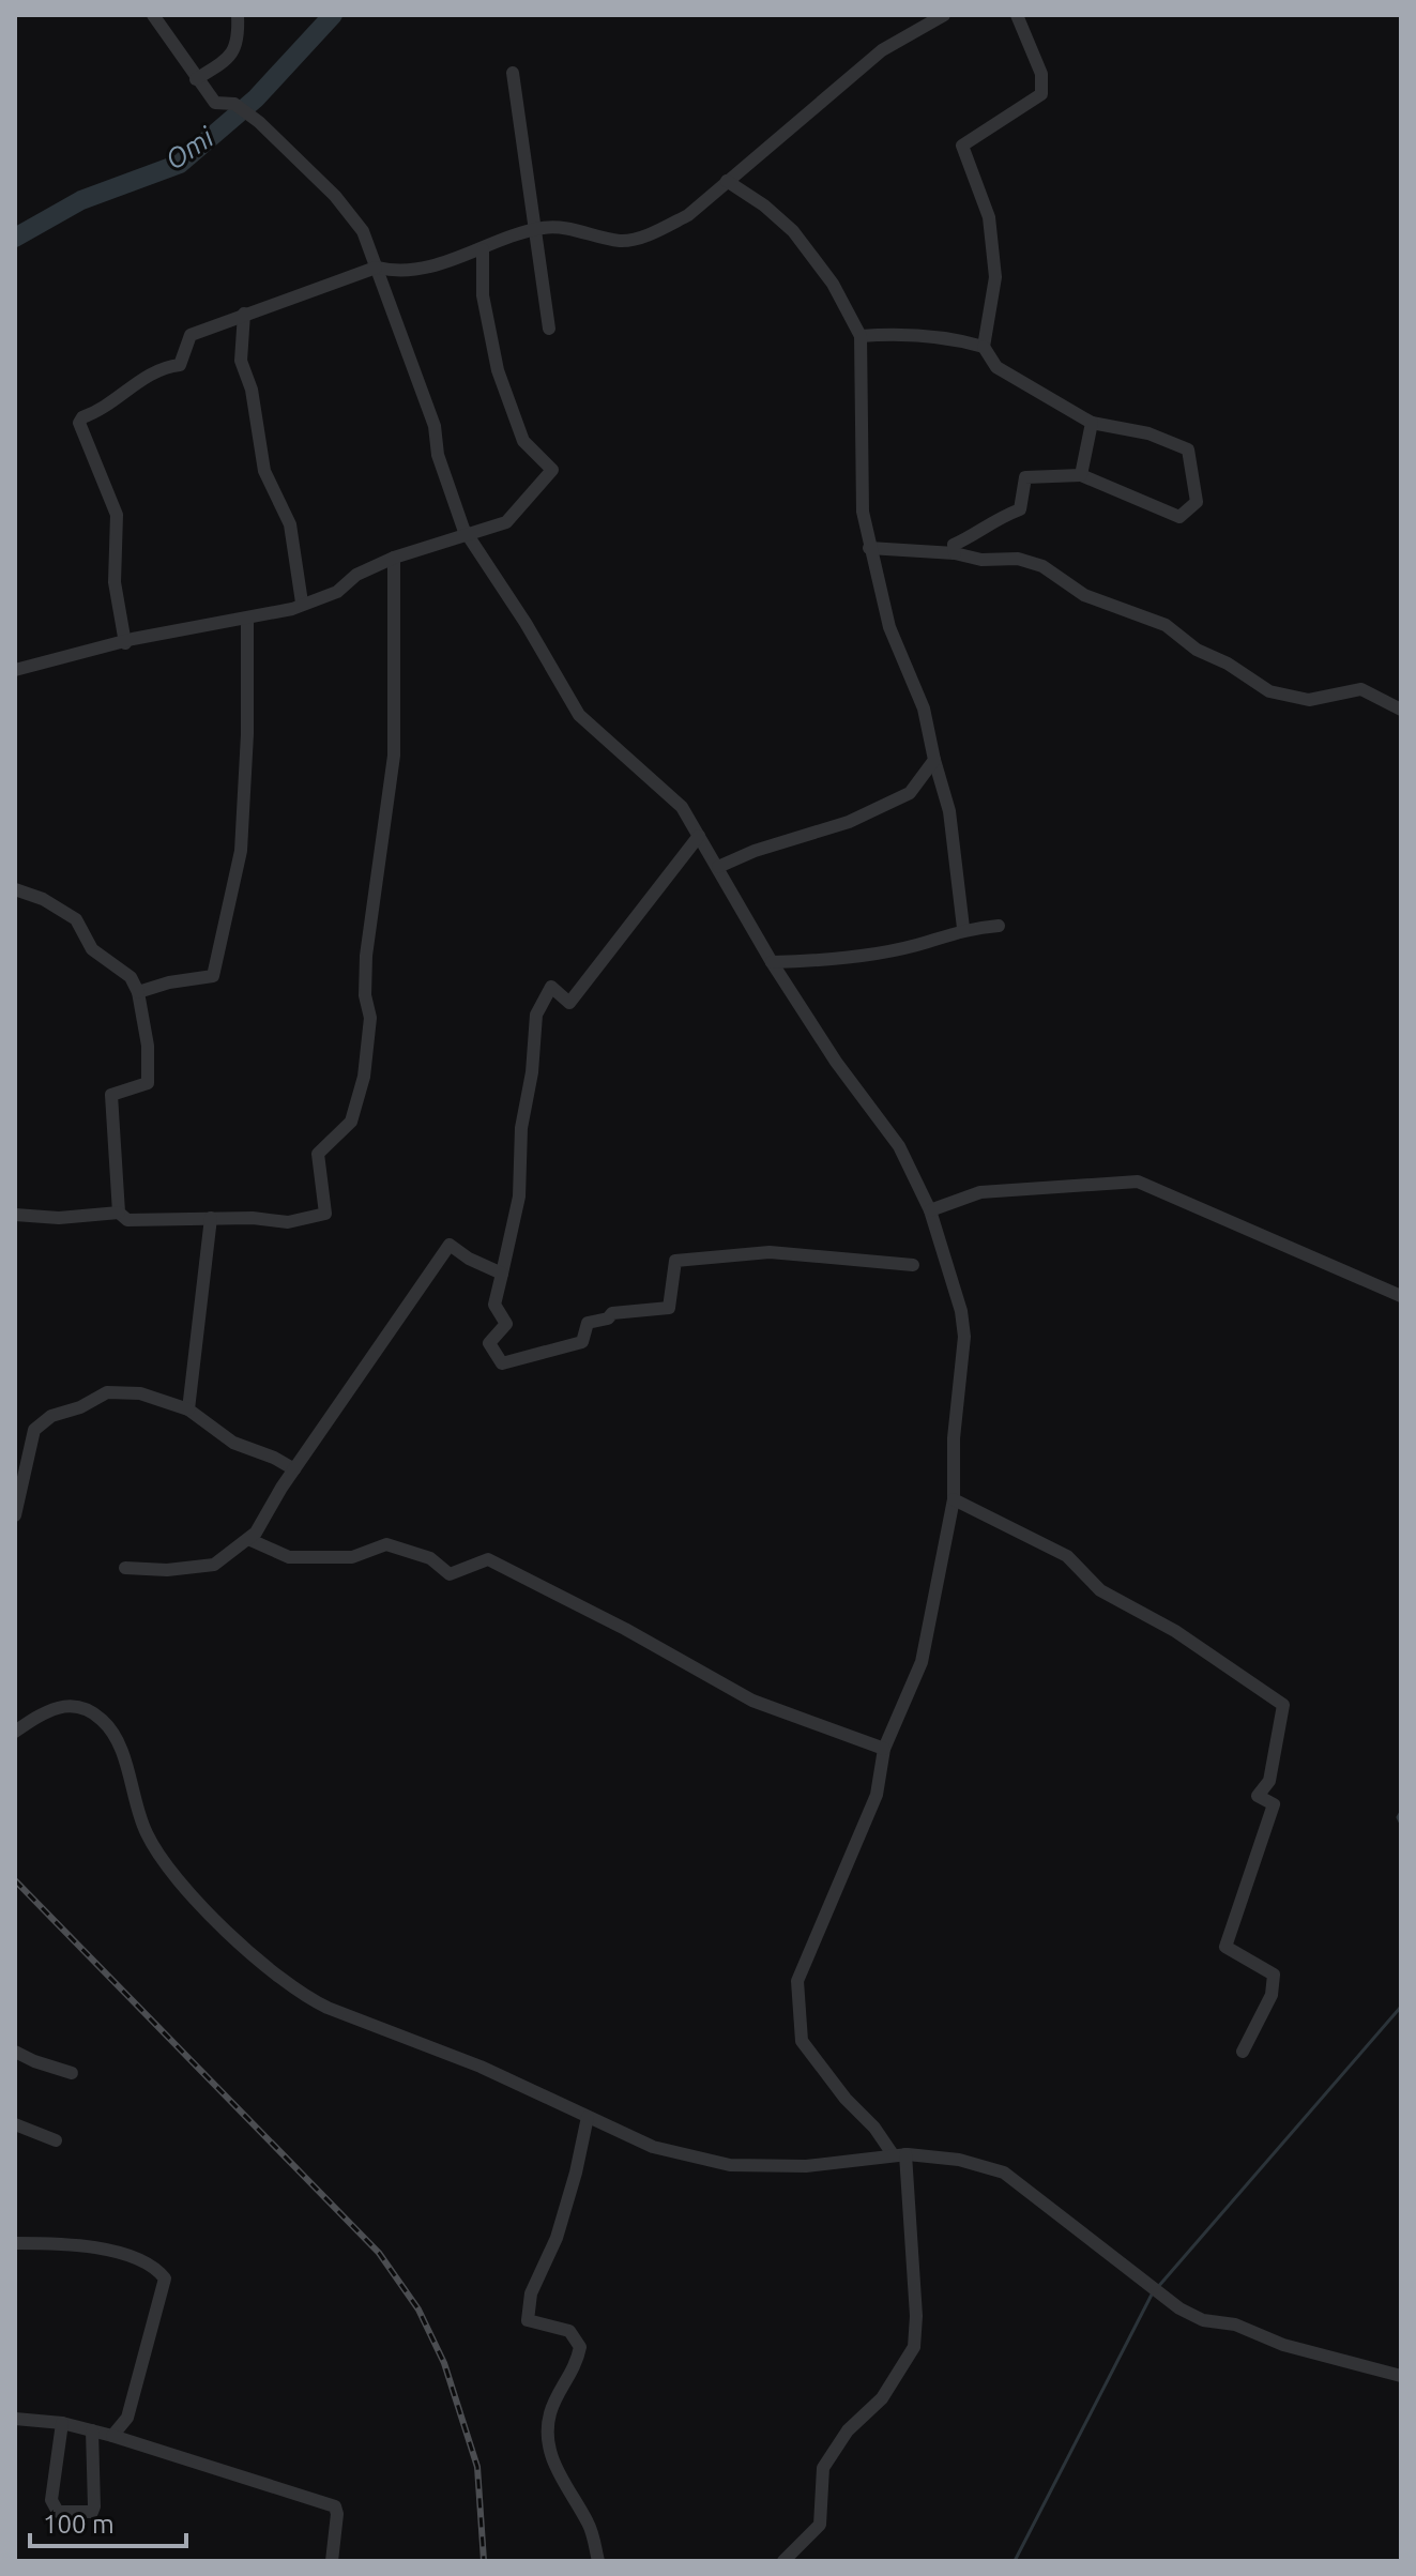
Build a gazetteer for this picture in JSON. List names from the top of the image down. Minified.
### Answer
{"water":["Omi"],"scale_bar":"100 m"}
